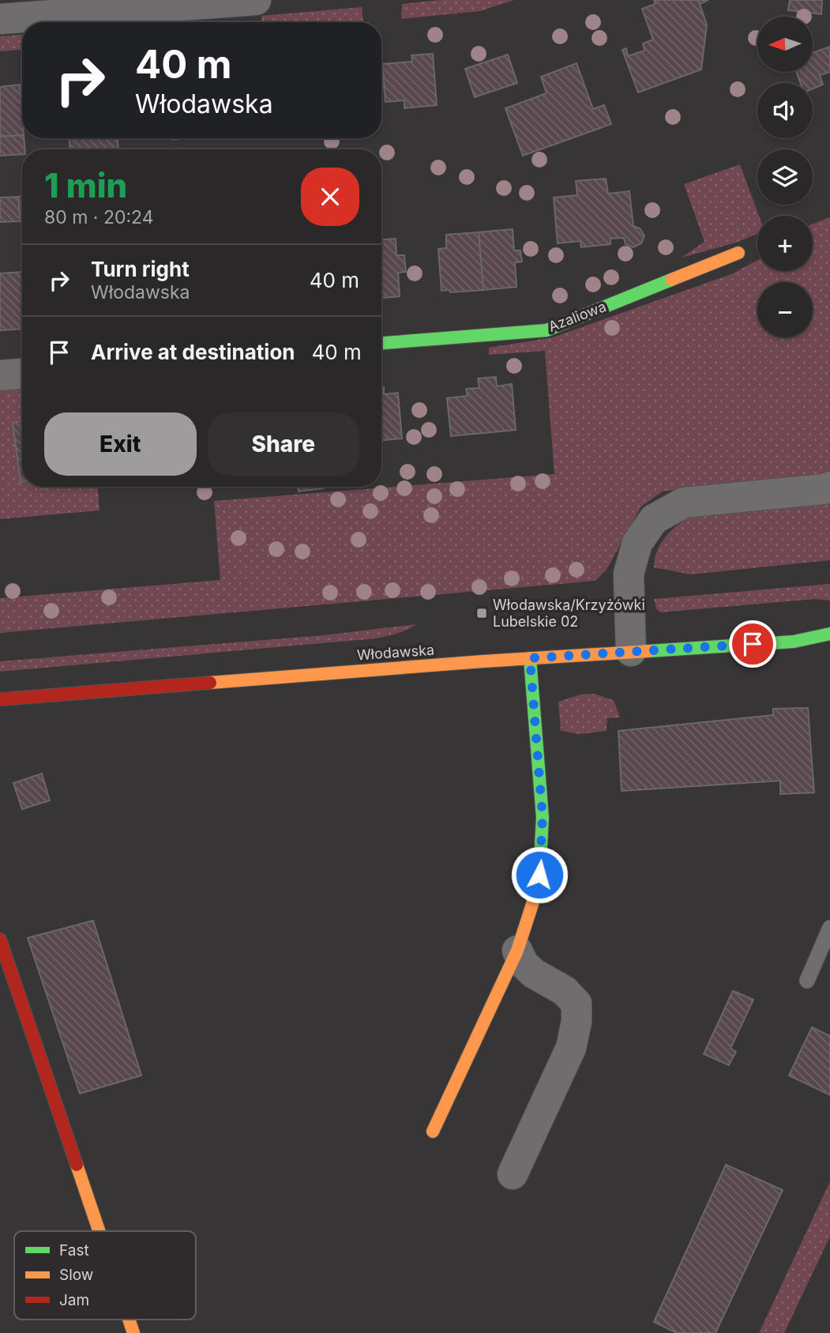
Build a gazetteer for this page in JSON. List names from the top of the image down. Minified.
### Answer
{"streets":{"street":["Azaliowa","Włodawska"]},"places":{"transit":["Włodawska/Krzyżówki Lubelskie 02"]},"legend":["Fast","Slow","Jam"],"north":"left","page":{"map_buttons":["+","−"],"turn":["40 m","Włodawska"],"heading":["1 min","80 m · 20:24"],"list":[{"name":"Turn right","note":"Włodawska","value":"40 m"},{"name":"Arrive at destination","value":"40 m"}],"buttons":["Exit","Share"]}}
